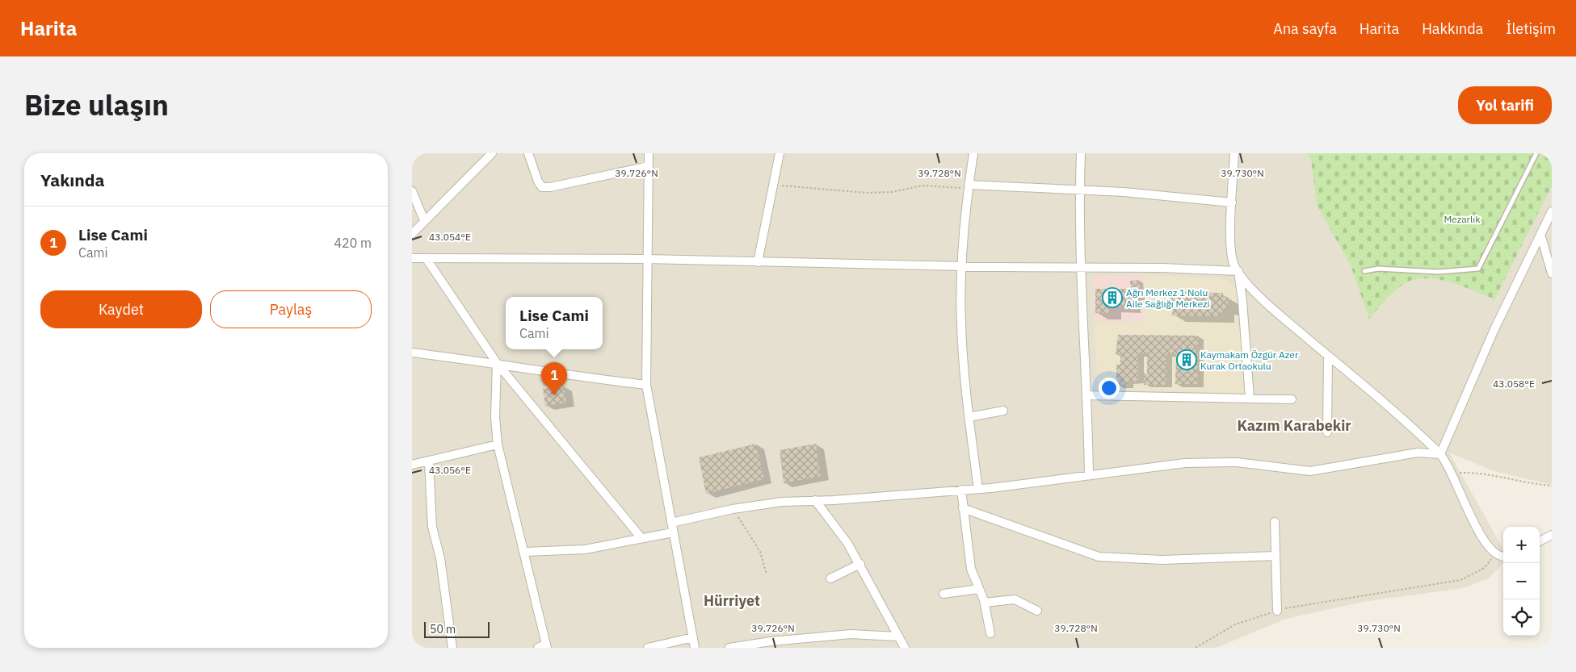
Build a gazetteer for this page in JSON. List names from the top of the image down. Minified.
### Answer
{"districts":["Kazım Karabekir","Hürriyet"],"parks":["Mezarlık"],"places":{"building":["Ağrı Merkez 1 Nolu Aile Sağlığı Merkezi","Kaymakam Özgür Azer Kurak Ortaokulu"]},"scale_bar":"50 m","page":{"header":"Harita","nav":["Ana sayfa","Harita","Hakkında","İletişim"],"title":"Bize ulaşın","buttons":["Yol tarifi",["Kaydet","Paylaş"]],"heading":"Yakında","list":[{"mark":"1","name":"Lise Cami","note":"Cami","value":"420 m"}],"popup":["Lise Cami","Cami"],"pins":"1","map_buttons":["+","−"],"scale":"50 m"},"coordinates":["39.726°N","39.728°N","39.730°N","43.054°E","43.058°E","43.056°E"]}
